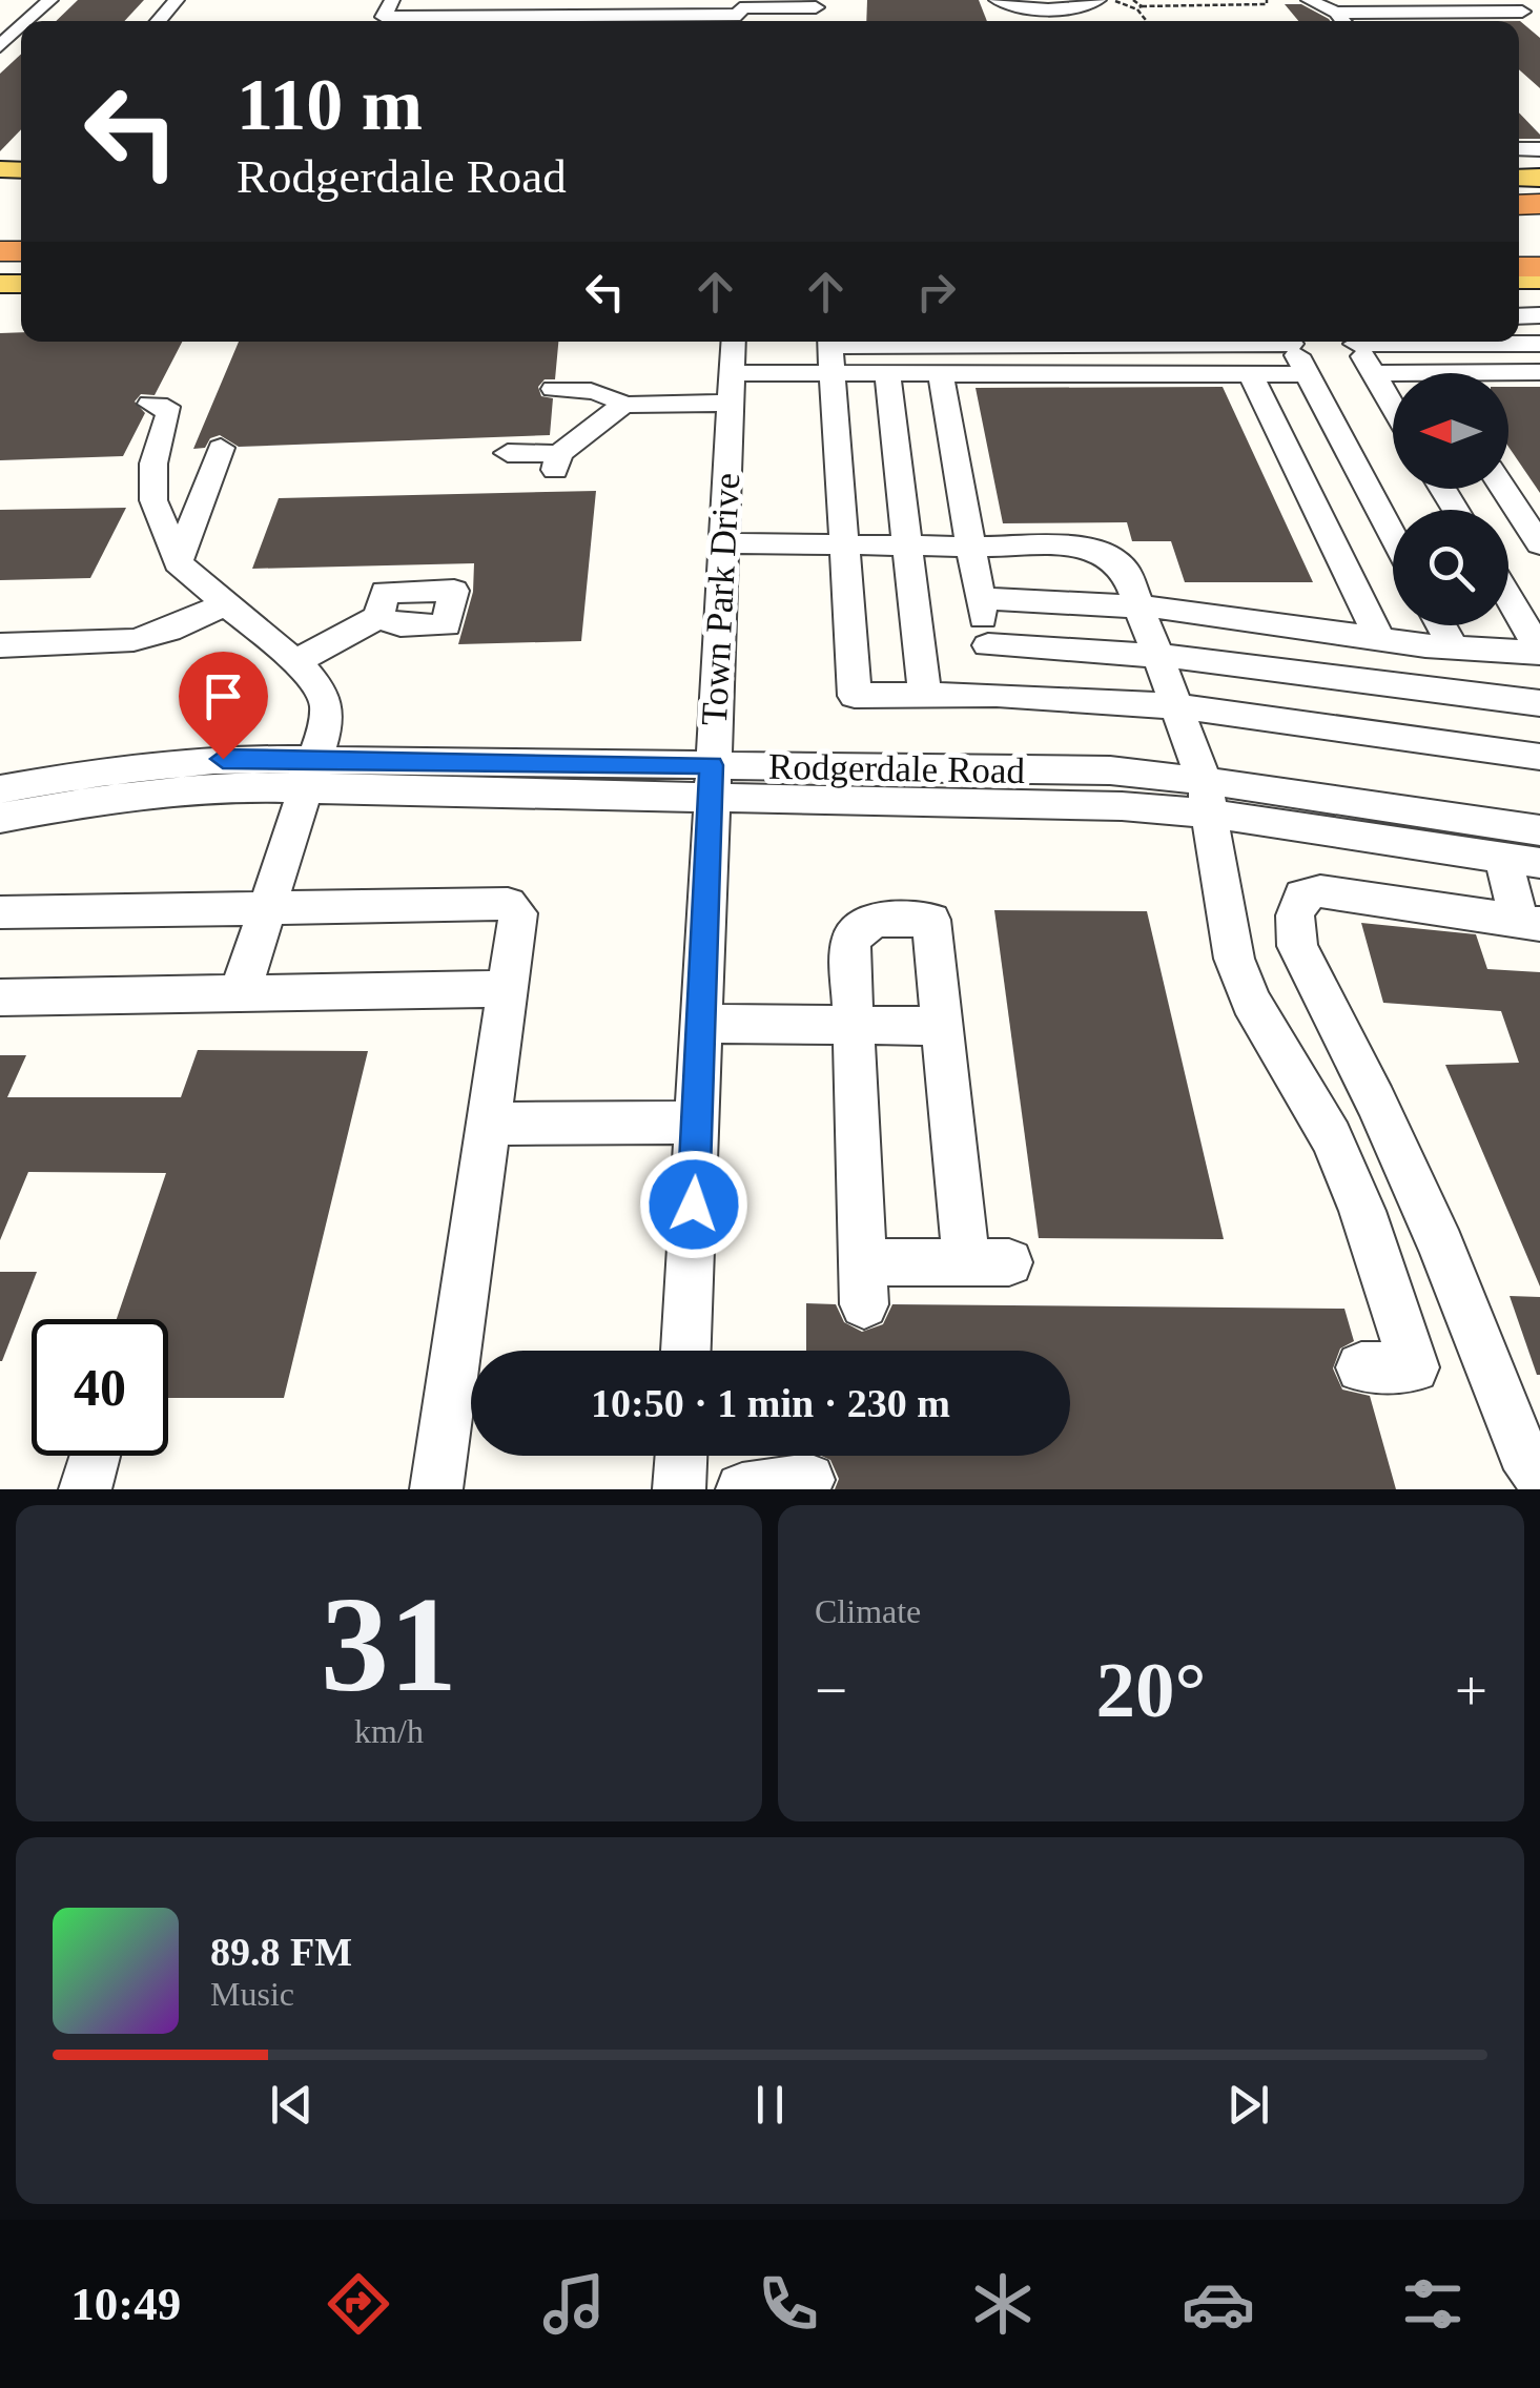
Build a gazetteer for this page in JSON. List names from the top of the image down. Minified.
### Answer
{"streets":{"street":["Town Park Drive","Rodgerdale Road"]},"crossings":[["Town Park Drive","Rodgerdale Road"]],"north":"left","page":{"turn":["110 m","Rodgerdale Road"],"limit":"40","trip":"10:50 · 1 min · 230 m","tile":[["31","km/h"],"Climate"],"heat":["−","20°","+"],"song":["89.8 FM","Music"],"tabs":"10:49"}}
